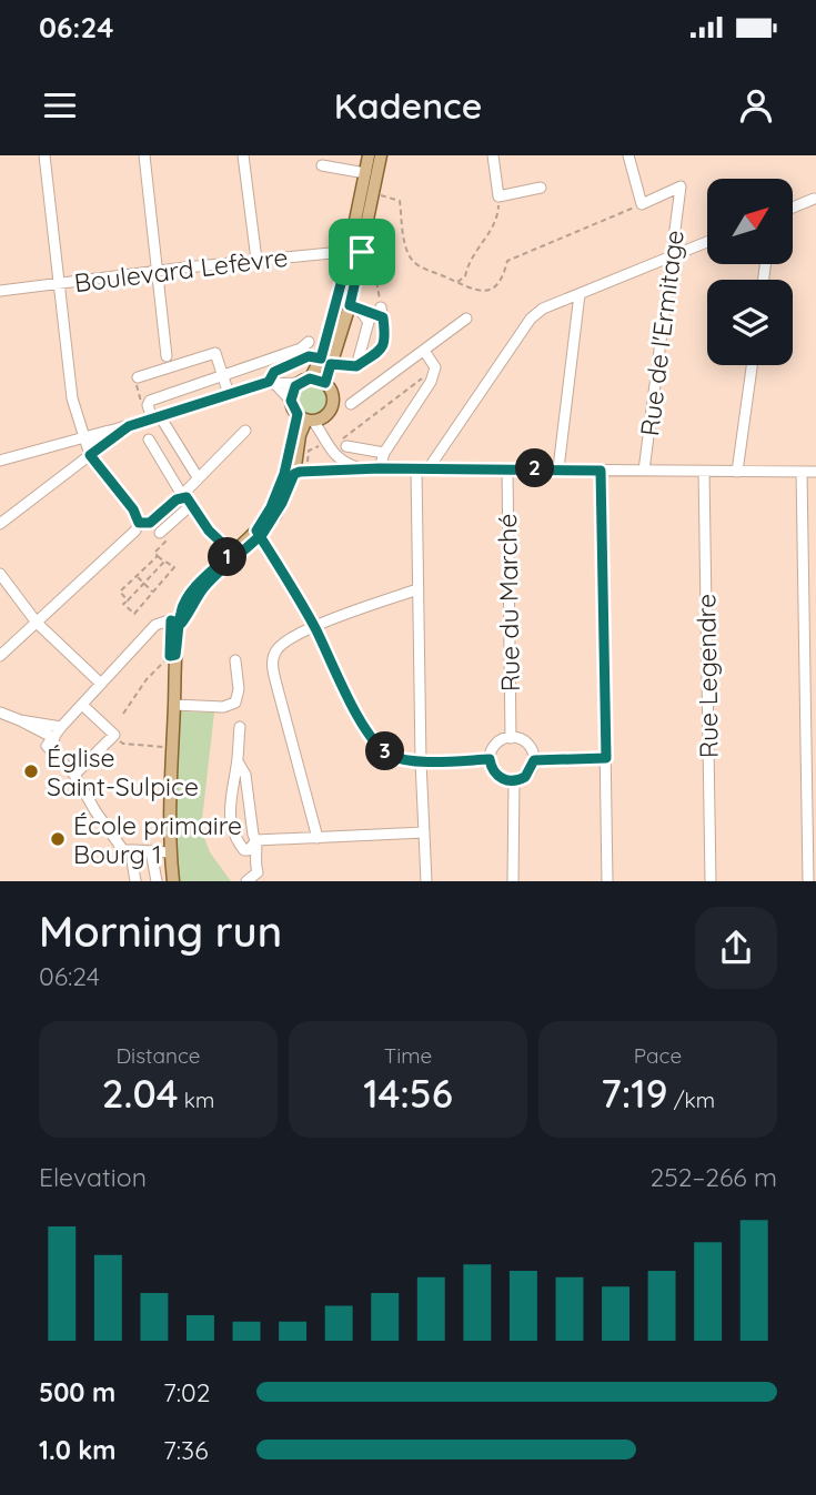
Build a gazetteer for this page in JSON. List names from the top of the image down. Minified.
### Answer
{"streets":{"street":["Boulevard Lefèvre","Rue de l'Ermitage","Rue du Marché","Rue Legendre"]},"places":["Église Saint-Sulpice","École primaire Bourg 1"],"north":"top right","page":{"status":"06:24","header":"Kadence","pins":["2","1","3"],"heading":["Morning run","06:24"],"stats":[["Distance","2.04 km"],["Time","14:56"],["Pace","7:19 /km"]],"chart":["Elevation","252–266 m"],"list":[{"name":"500 m","note":"7:02"},{"name":"1.0 km","note":"7:36"}]}}
